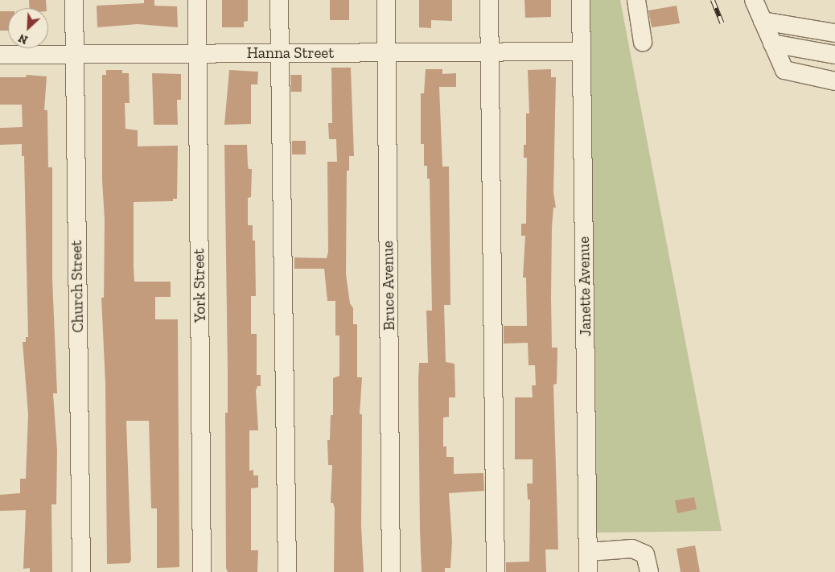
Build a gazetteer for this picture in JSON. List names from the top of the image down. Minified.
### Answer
{"streets":{"street":["Hanna Street","York Street","Bruce Avenue","Church Street","Janette Avenue"]},"crossings":[["Hanna Street","York Street"],["Hanna Street","Bruce Avenue"],["Hanna Street","Church Street"],["Hanna Street","Janette Avenue"]],"north":"bottom left"}
